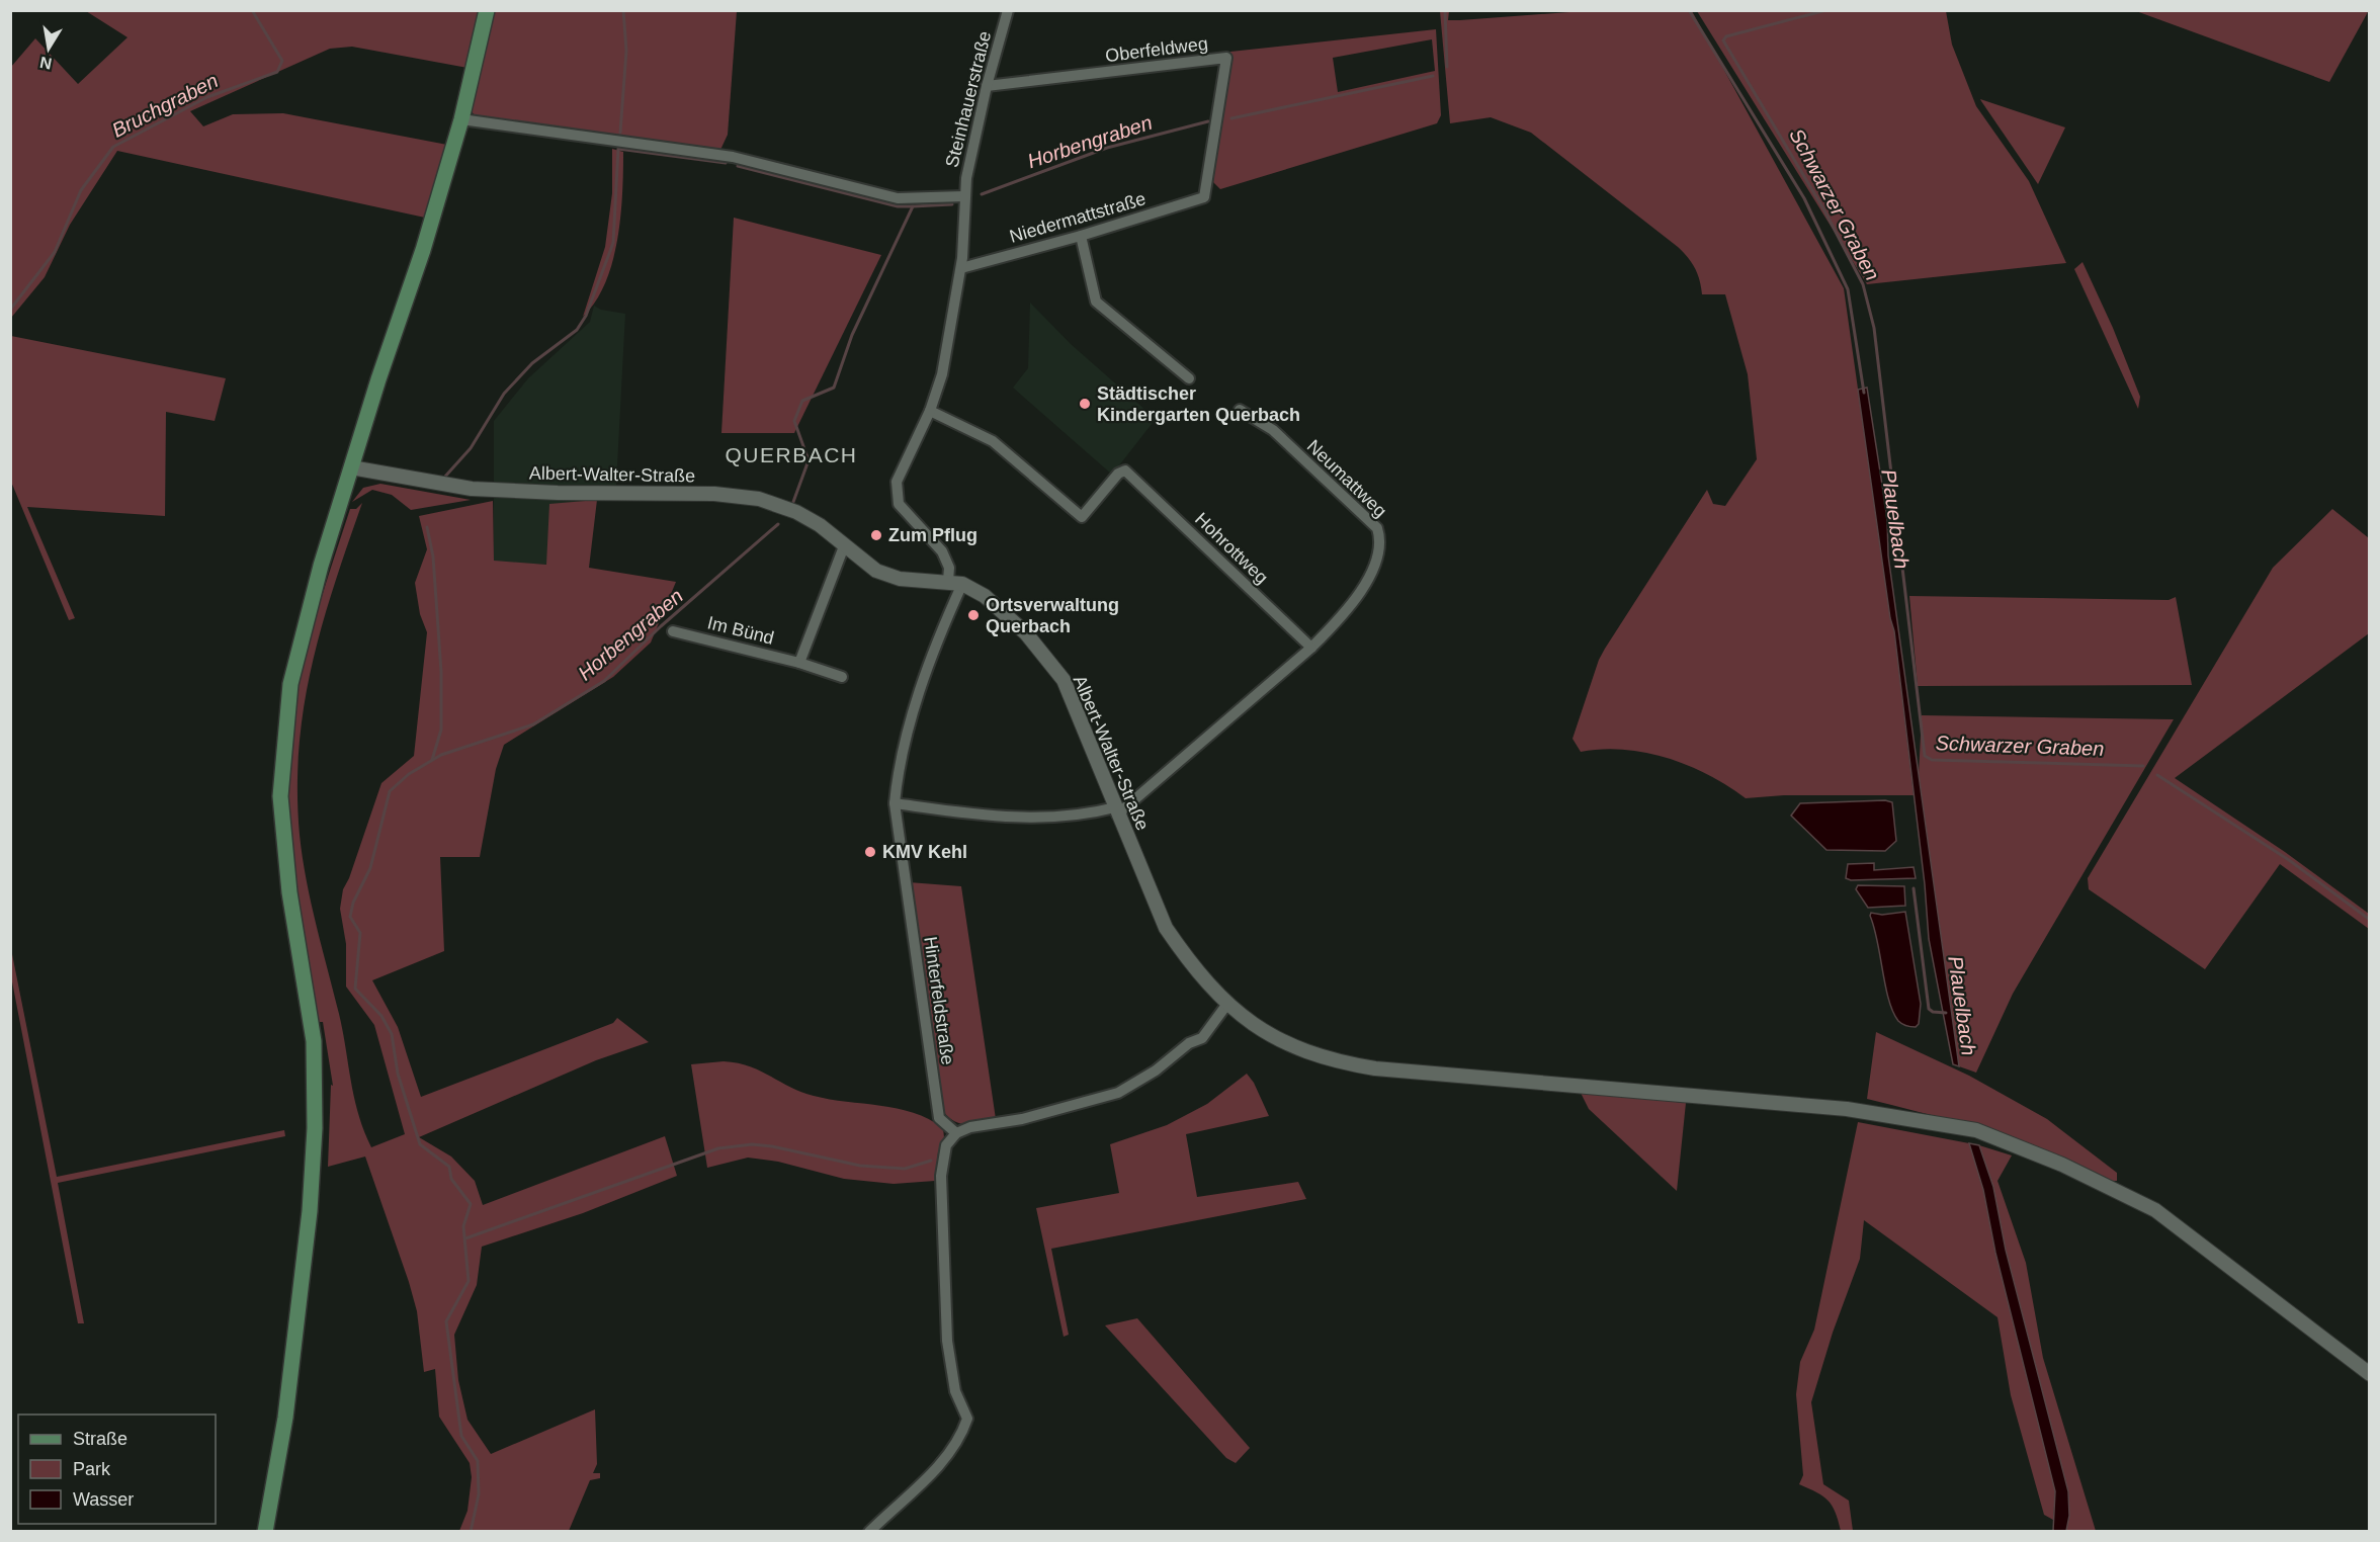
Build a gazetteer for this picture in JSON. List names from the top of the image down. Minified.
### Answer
{"streets":{"street":["Oberfeldweg","Steinhauerstraße","Niedermattstraße","Albert-Walter-Straße","Neumattweg","Hohrottweg","Im Bünd","Hinterfeldstraße"]},"crossings":[["Oberfeldweg","Steinhauerstraße"],["Oberfeldweg","Niedermattstraße"],["Steinhauerstraße","Niedermattstraße"],["Steinhauerstraße","Albert-Walter-Straße"],["Steinhauerstraße","Hohrottweg"],["Steinhauerstraße","Hinterfeldstraße"],["Albert-Walter-Straße","Hinterfeldstraße"],["Neumattweg","Hohrottweg"]],"districts":["QUERBACH"],"water":["Bruchgraben","Horbengraben","Schwarzer Graben","Plauelbach"],"places":["Städtischer Kindergarten Querbach","Zum Pflug","Ortsverwaltung Querbach","KMV Kehl"],"legend":["Straße","Park","Wasser"],"north":"bottom"}
